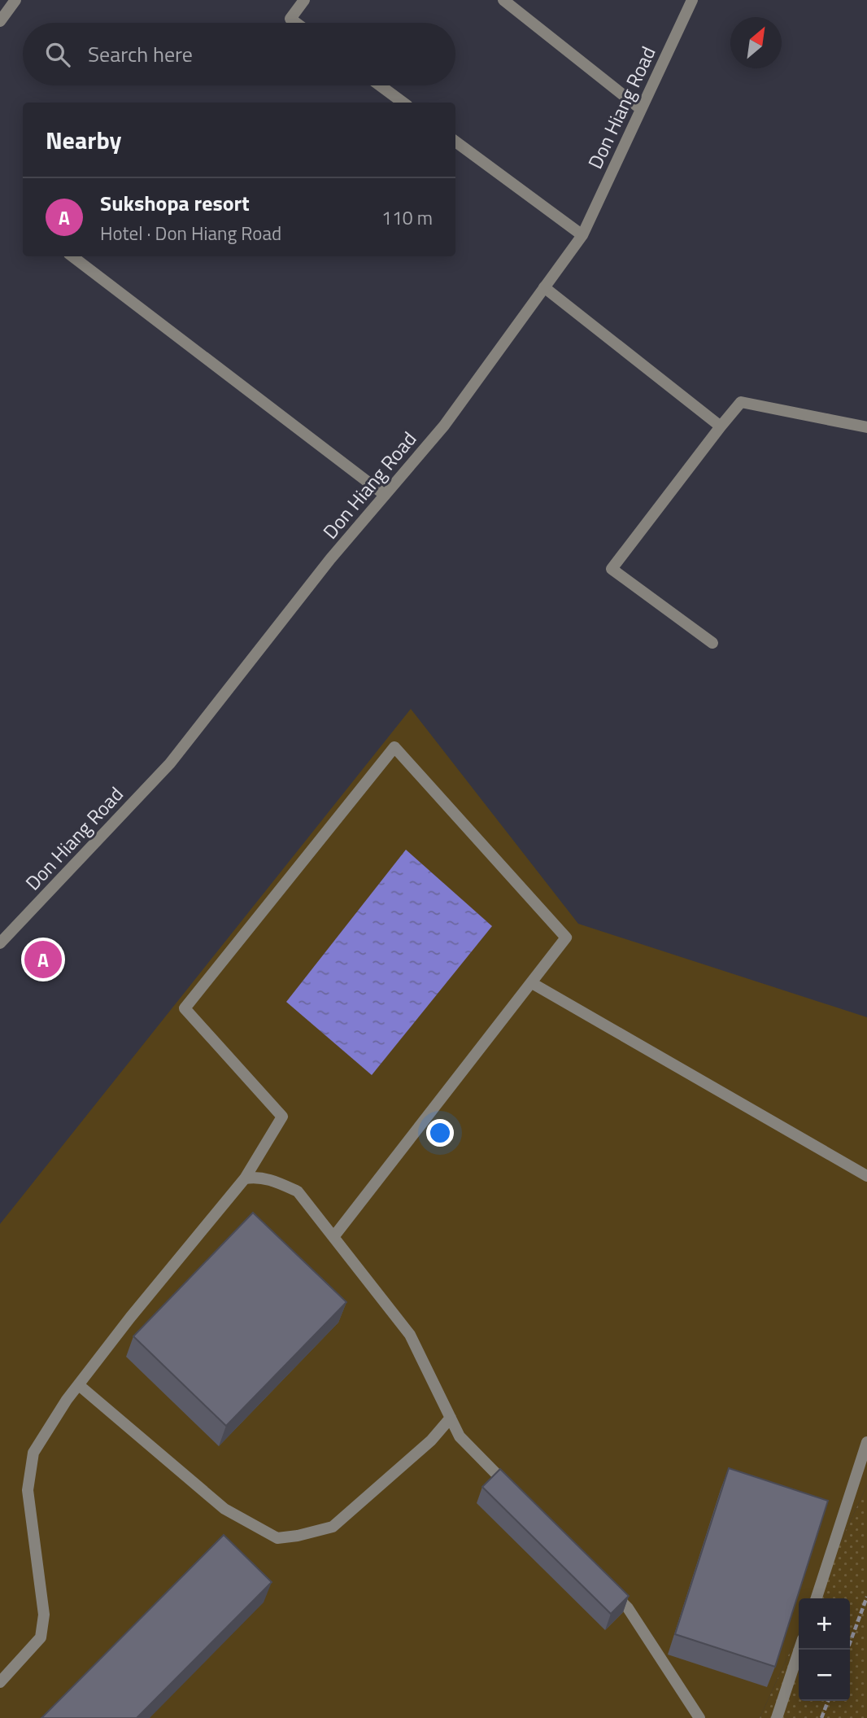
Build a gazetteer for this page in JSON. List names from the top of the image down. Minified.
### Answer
{"streets":{"street":["Don Hiang Road"]},"north":"top right","page":{"search":"Search here","heading":"Nearby","list":[{"mark":"A","name":"Sukshopa resort","note":"Hotel · Don Hiang Road","value":"110 m"}],"pins":"A","map_buttons":["+","−"]}}
